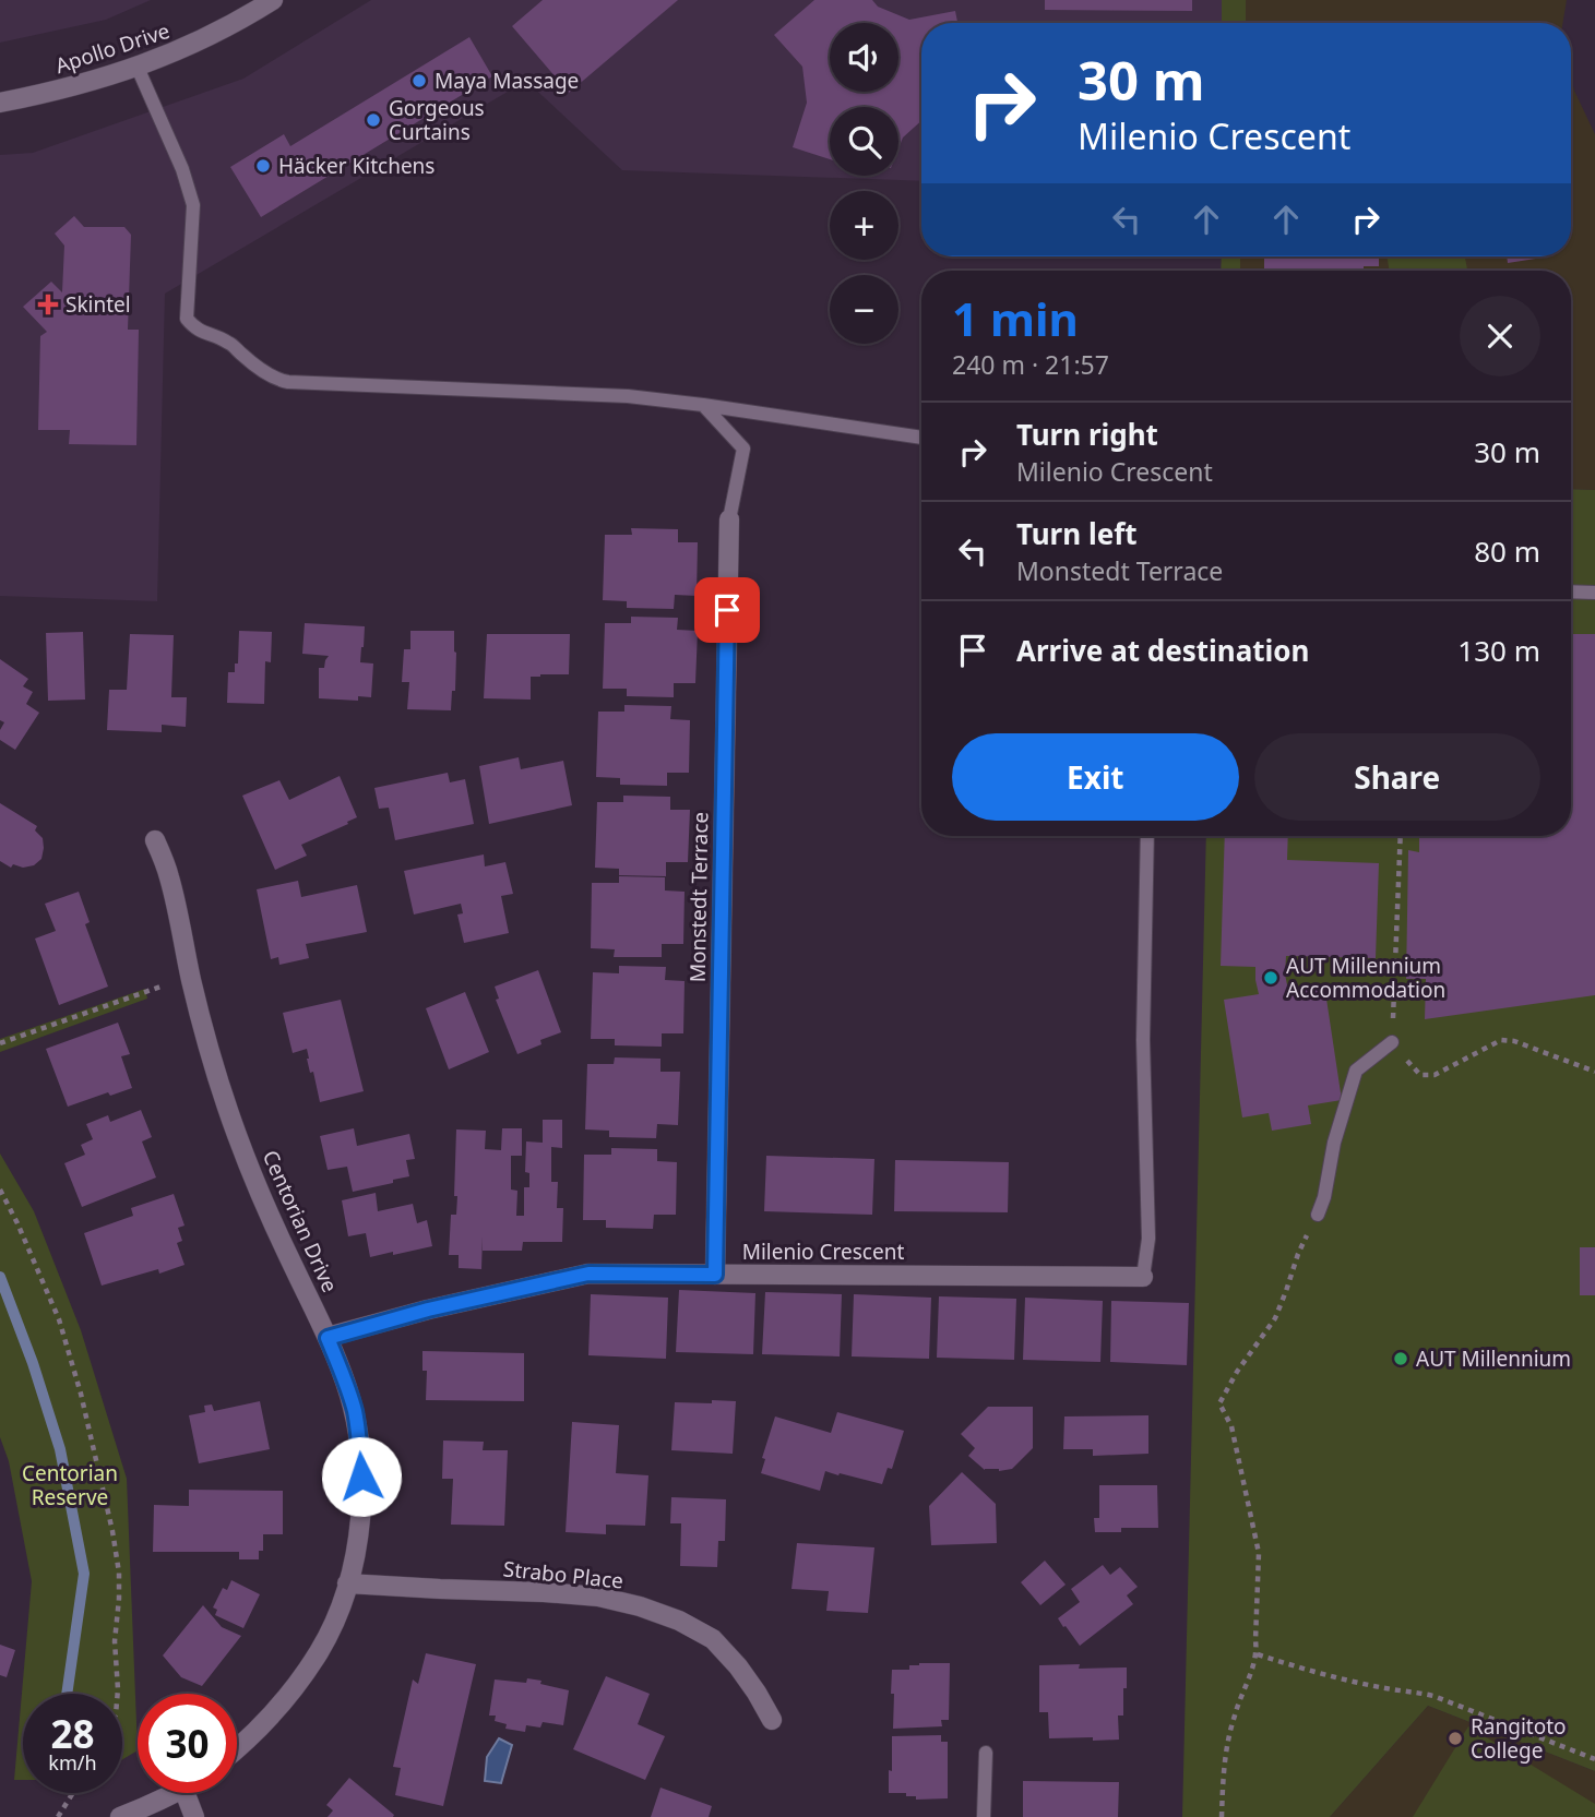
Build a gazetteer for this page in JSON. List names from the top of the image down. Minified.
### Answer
{"streets":{"street":["Apollo Drive","Monstedt Terrace","Centorian Drive","Milenio Crescent","Strabo Place"]},"crossings":[["Monstedt Terrace","Milenio Crescent"],["Centorian Drive","Milenio Crescent"],["Centorian Drive","Strabo Place"]],"parks":["Centorian Reserve"],"places":{"other":["Maya Massage","Gorgeous Curtains","Häcker Kitchens","AUT Millennium Accommodation","AUT Millennium","Rangitoto College"],"health":["Skintel"]},"page":{"map_buttons":["+","−"],"turn":["30 m","Milenio Crescent"],"heading":["1 min","240 m · 21:57"],"list":[{"name":"Turn right","note":"Milenio Crescent","value":"30 m"},{"name":"Turn left","note":"Monstedt Terrace","value":"80 m"},{"name":"Arrive at destination","value":"130 m"}],"buttons":["Exit","Share"],"speed":"28 km/h","limit":"30"}}
